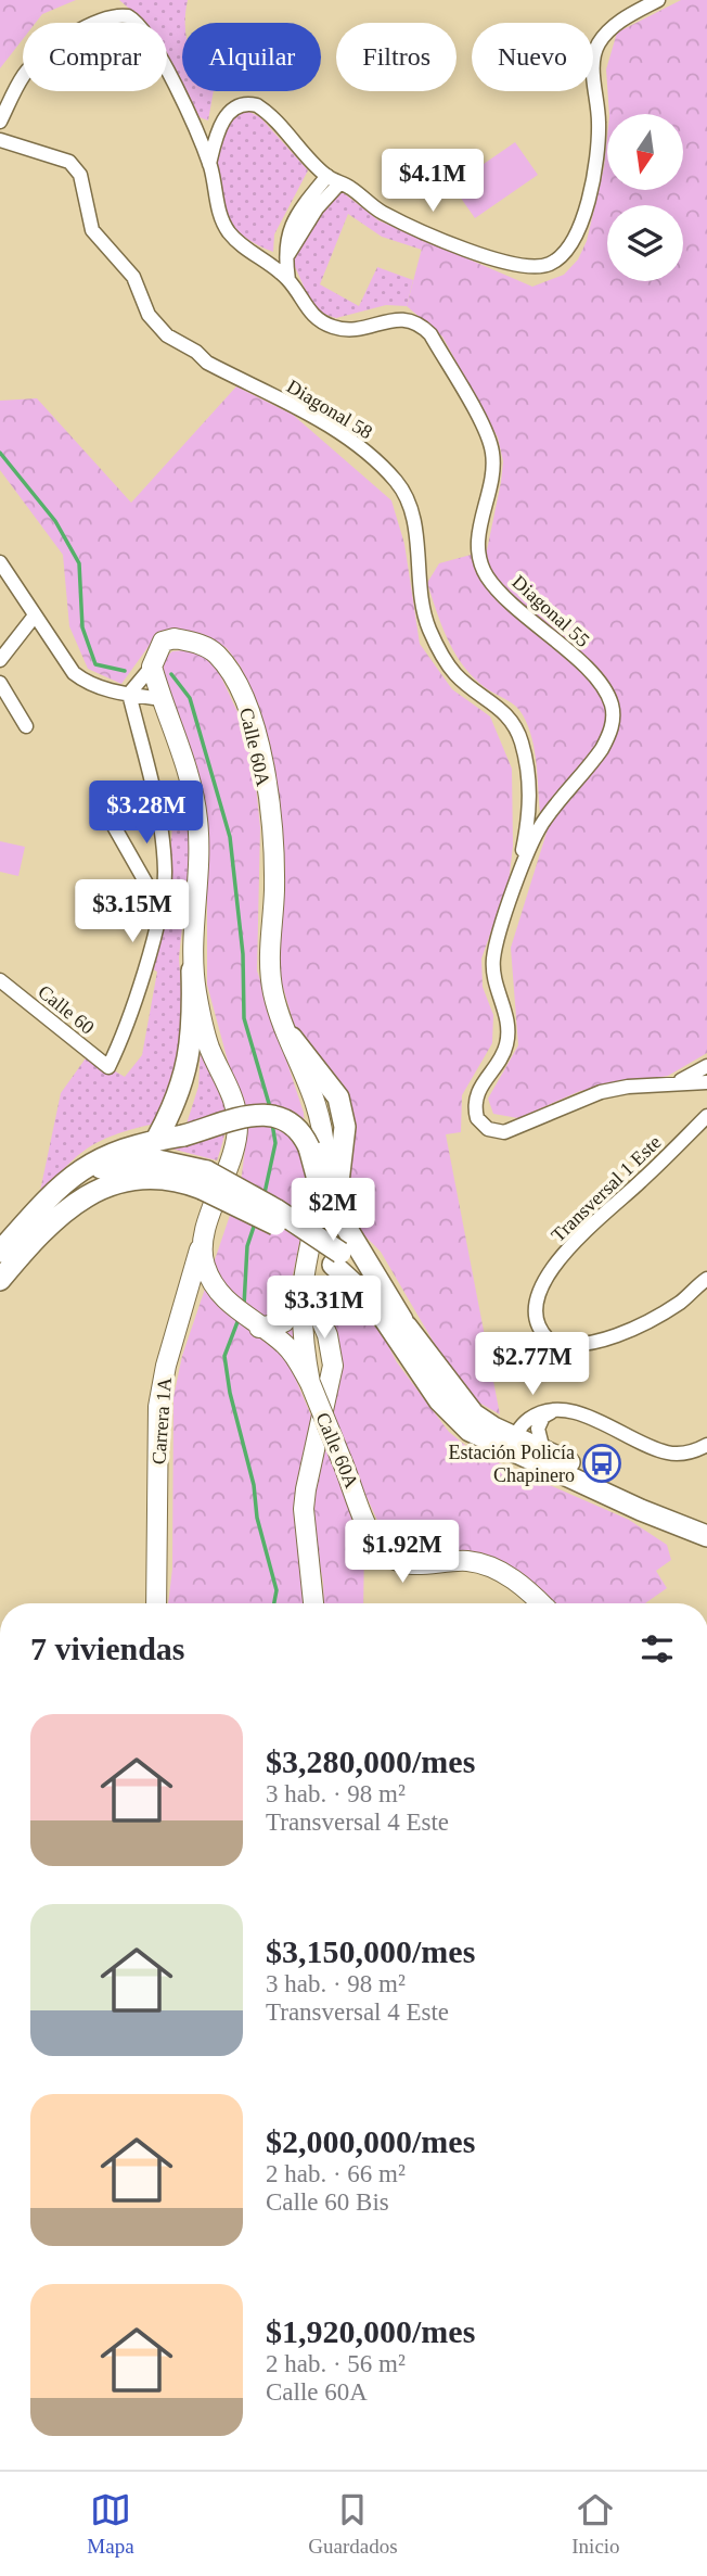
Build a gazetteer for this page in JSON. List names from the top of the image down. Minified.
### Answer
{"streets":{"street":["Diagonal 58","Diagonal 55","Calle 60A","Calle 60","Transversal 1 Este","Carrera 1A"]},"crossings":[["Diagonal 58","Diagonal 55"],["Calle 60A","Carrera 1A"]],"places":{"bus stop":["Estación Policía Chapinero"]},"north":"bottom","page":{"chip":["Comprar","Alquilar","Filtros","Nuevo"],"price":["$4.1M","$3.28M","$3.15M","$2M","$3.31M","$2.77M","$1.92M"],"heading":"7 viviendas","list":[{"name":"$3,280,000/mes","note":"3 hab. · 98 m² · Transversal 4 Este"},{"name":"$3,150,000/mes","note":"3 hab. · 98 m² · Transversal 4 Este"},{"name":"$2,000,000/mes","note":"2 hab. · 66 m² · Calle 60 Bis"},{"name":"$1,920,000/mes","note":"2 hab. · 56 m² · Calle 60A"}],"tabs":["Mapa","Guardados","Inicio"]}}
